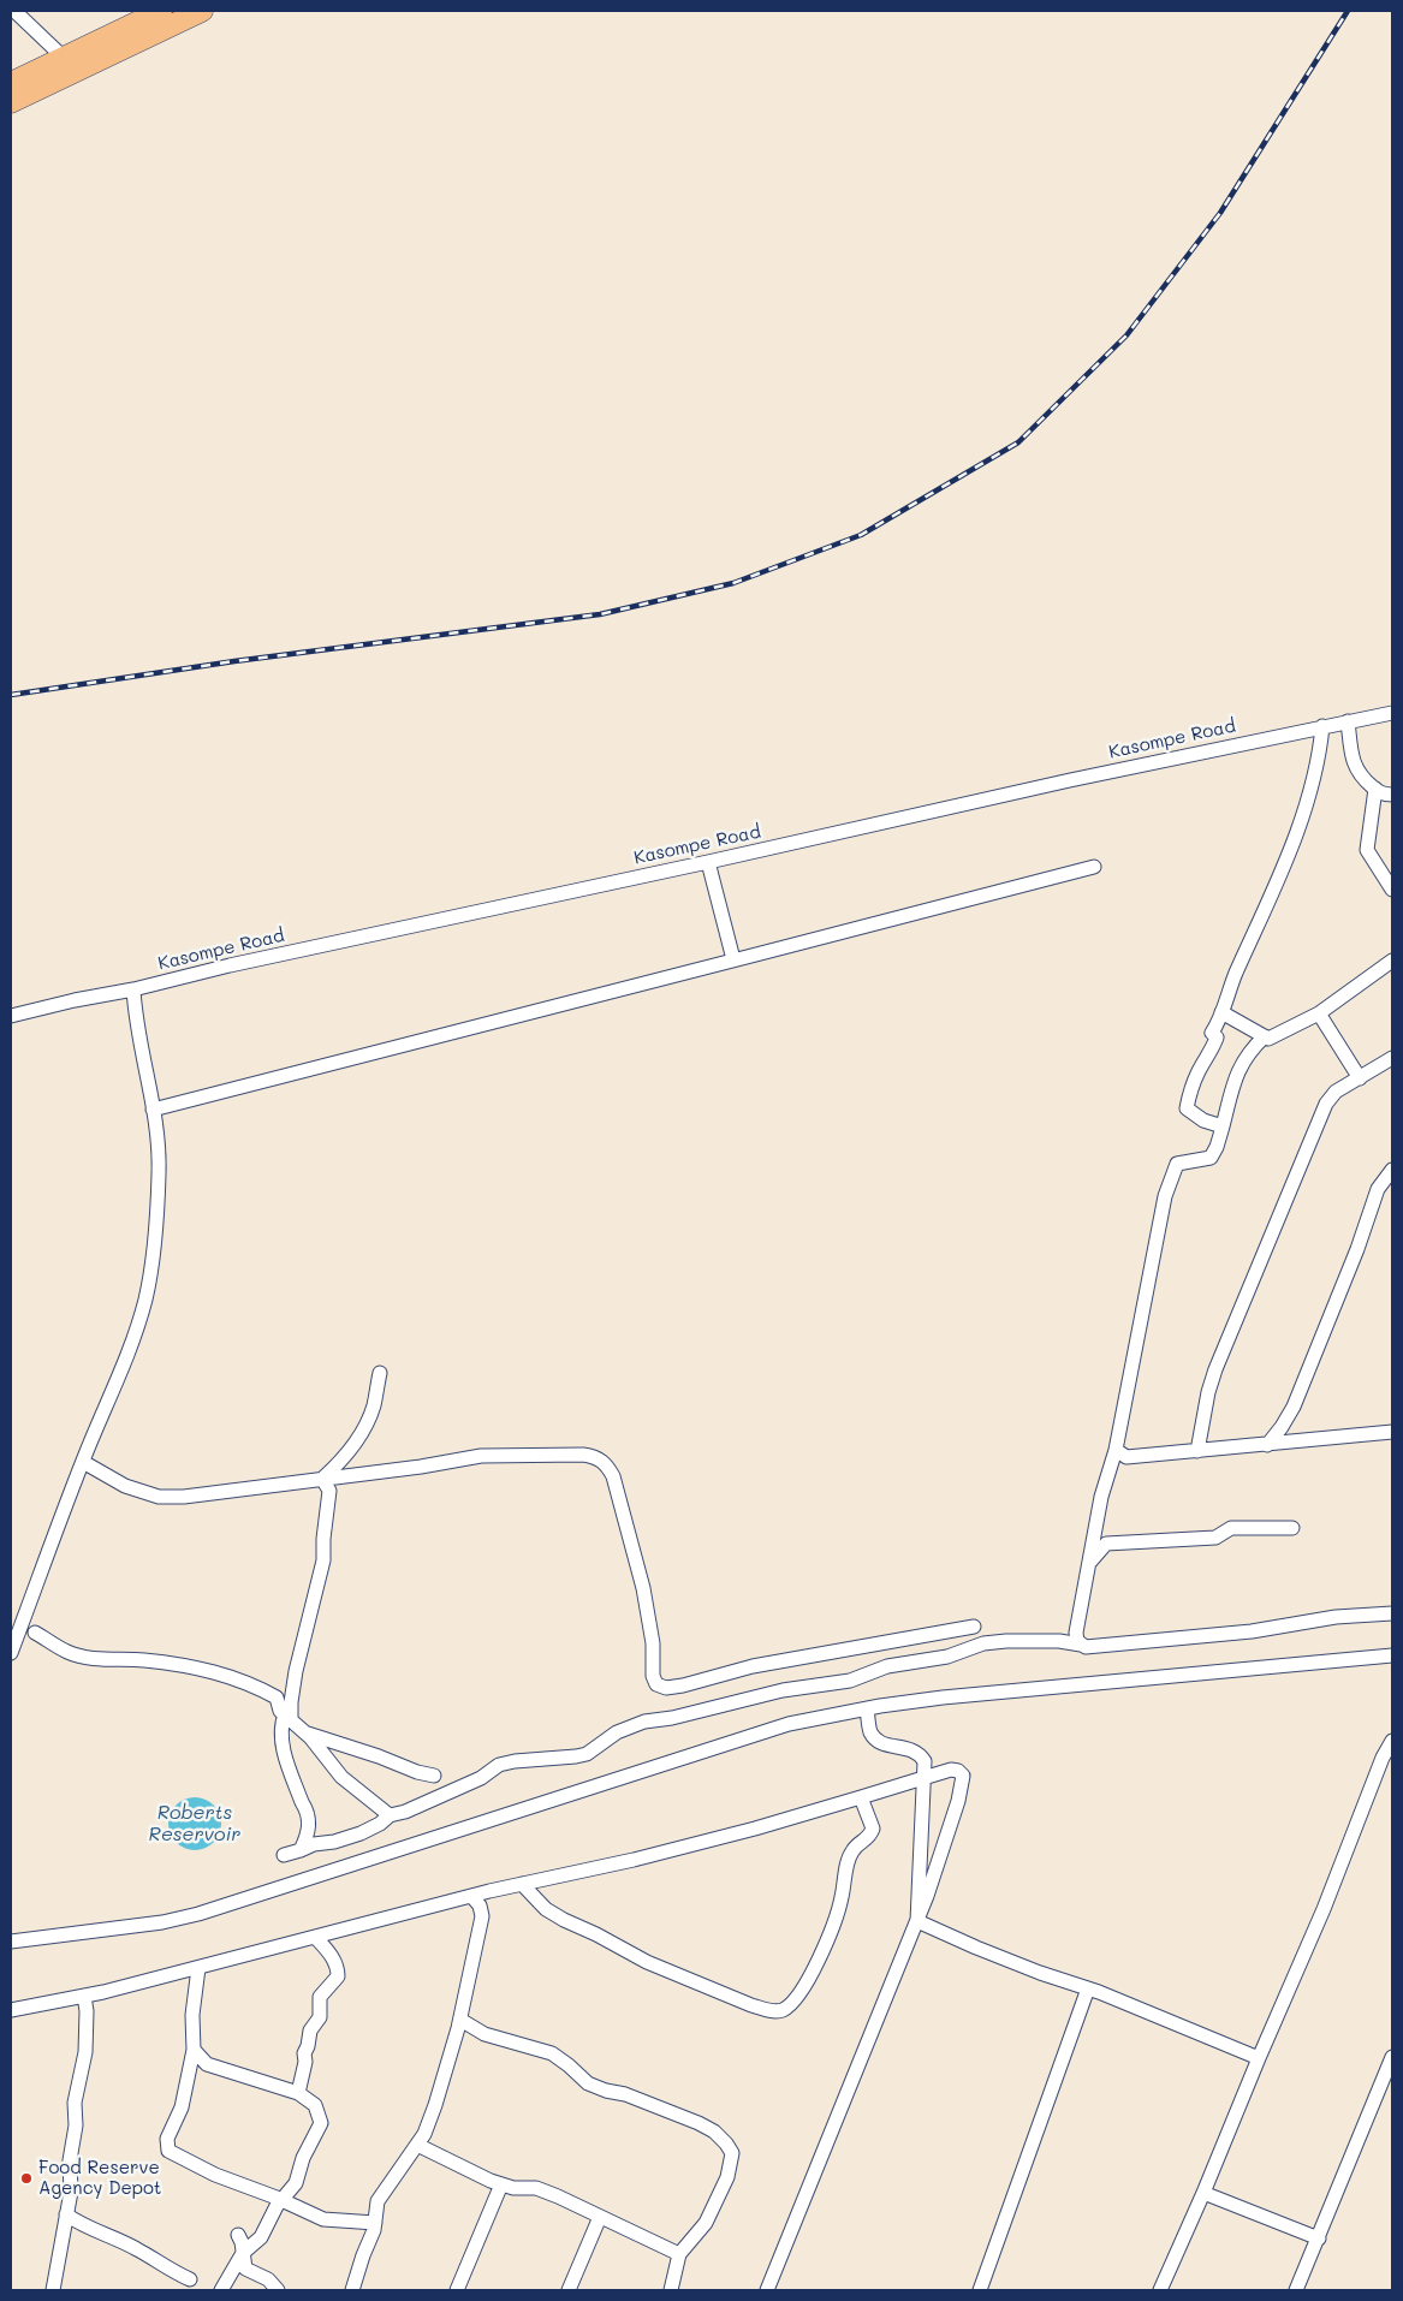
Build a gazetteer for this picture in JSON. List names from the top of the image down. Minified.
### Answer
{"streets":{"street":["Kasompe Road"]},"water":["Roberts Reservoir"],"places":["Food Reserve Agency Depot"]}
